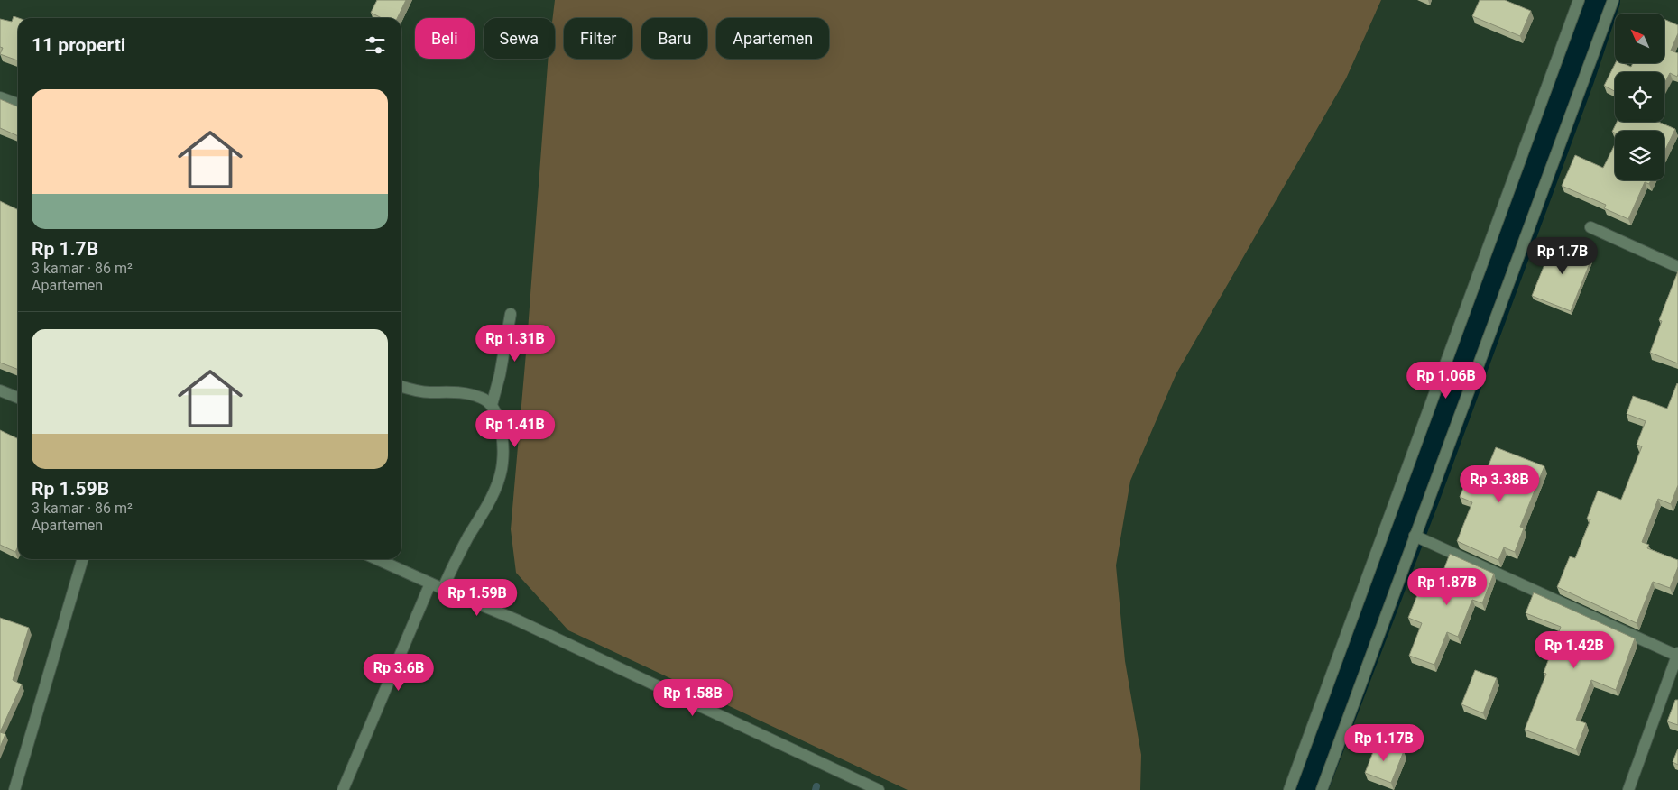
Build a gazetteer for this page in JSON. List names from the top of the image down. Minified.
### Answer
{"north":"top left","page":{"chip":["Beli","Sewa","Filter","Baru","Apartemen"],"heading":"11 properti","list":[{"name":"Rp 1.7B","note":"3 kamar · 86 m² · Apartemen"},{"name":"Rp 1.59B","note":"3 kamar · 86 m² · Apartemen"}],"price":["Rp 1.7B","Rp 1.31B","Rp 1.06B","Rp 1.41B","Rp 3.38B","Rp 1.87B","Rp 1.59B","Rp 1.42B","Rp 3.6B","Rp 1.58B","Rp 1.17B"]}}
